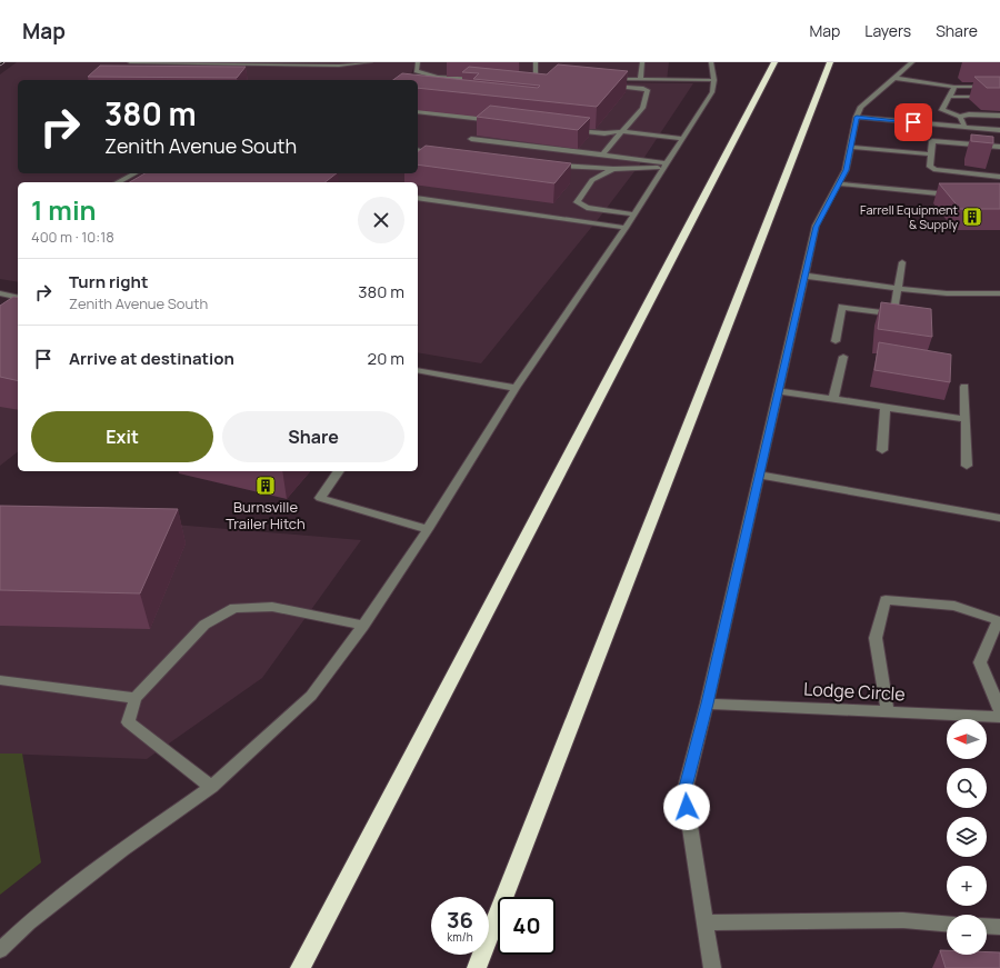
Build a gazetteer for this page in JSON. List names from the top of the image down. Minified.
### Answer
{"streets":{"street":["Lodge Circle"]},"places":{"building":["Farrell Equipment & Supply","Burnsville Trailer Hitch"]},"north":"left","page":{"header":"Map","nav":["Map","Layers","Share"],"turn":["380 m","Zenith Avenue South"],"heading":["1 min","400 m · 10:18"],"list":[{"name":"Turn right","note":"Zenith Avenue South","value":"380 m"},{"name":"Arrive at destination","value":"20 m"}],"buttons":["Exit","Share"],"map_buttons":["+","−"],"speed":"36 km/h","limit":"40"}}
